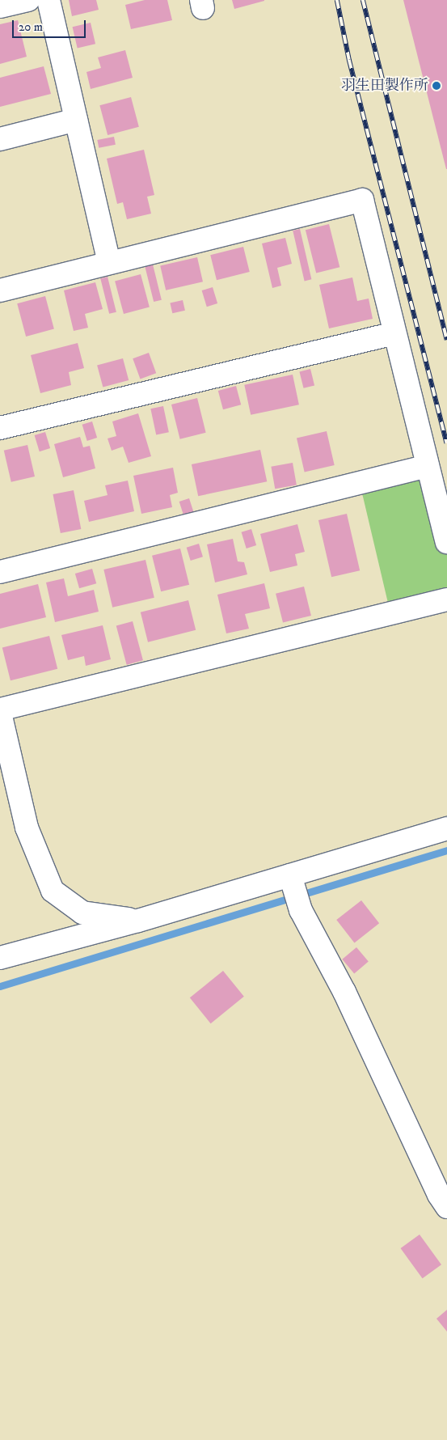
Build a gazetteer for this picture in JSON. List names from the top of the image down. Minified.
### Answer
{"places":["羽生田製作所"],"scale_bar":"20 m"}
